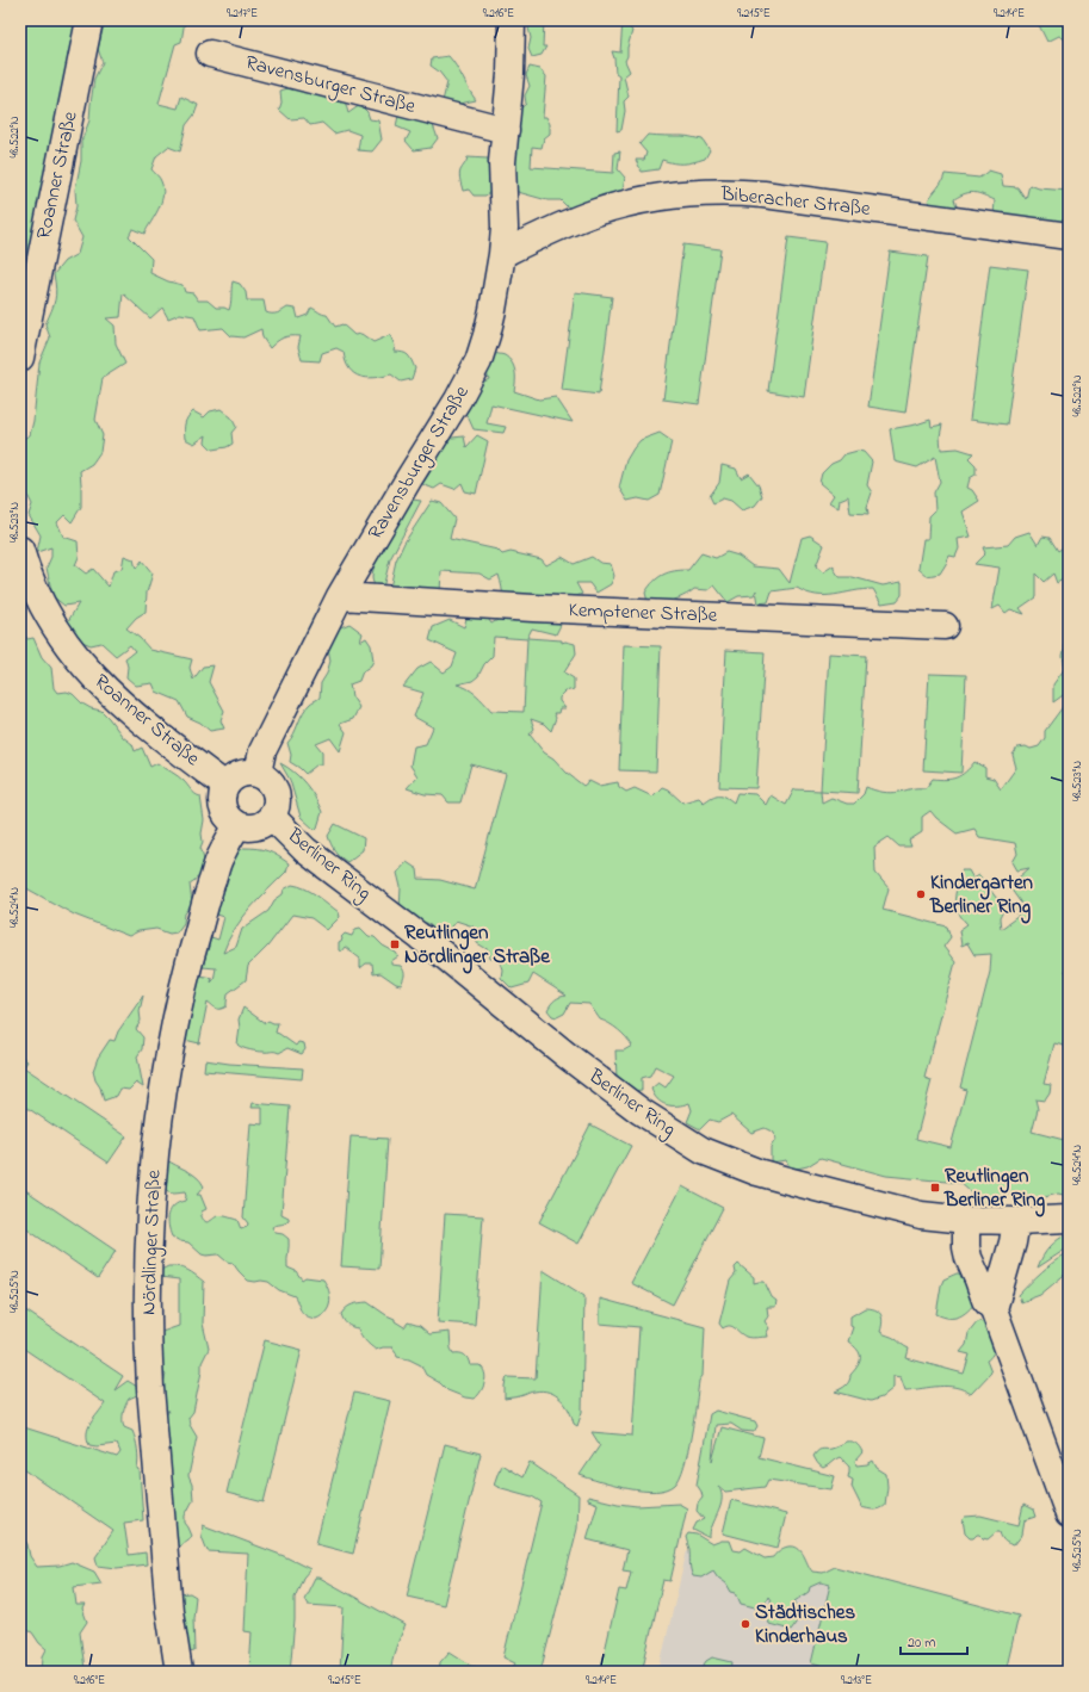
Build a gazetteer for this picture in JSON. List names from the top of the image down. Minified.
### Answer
{"streets":{"street":["Ravensburger Straße","Roanner Straße","Biberacher Straße","Kemptener Straße","Berliner Ring","Nördlinger Straße"]},"crossings":[["Ravensburger Straße","Roanner Straße"],["Ravensburger Straße","Biberacher Straße"],["Ravensburger Straße","Kemptener Straße"],["Ravensburger Straße","Berliner Ring"],["Ravensburger Straße","Nördlinger Straße"],["Roanner Straße","Berliner Ring"],["Roanner Straße","Nördlinger Straße"],["Berliner Ring","Nördlinger Straße"]],"places":{"other":["Kindergarten Berliner Ring","Städtisches Kinderhaus"],"transit":["Reutlingen Nördlinger Straße","Reutlingen Berliner Ring"]},"scale_bar":"20 m","coordinates":["9.217°E","9.216°E","9.215°E","9.214°E","48.522°N","48.523°N","48.524°N","48.525°N","9.213°E"]}
